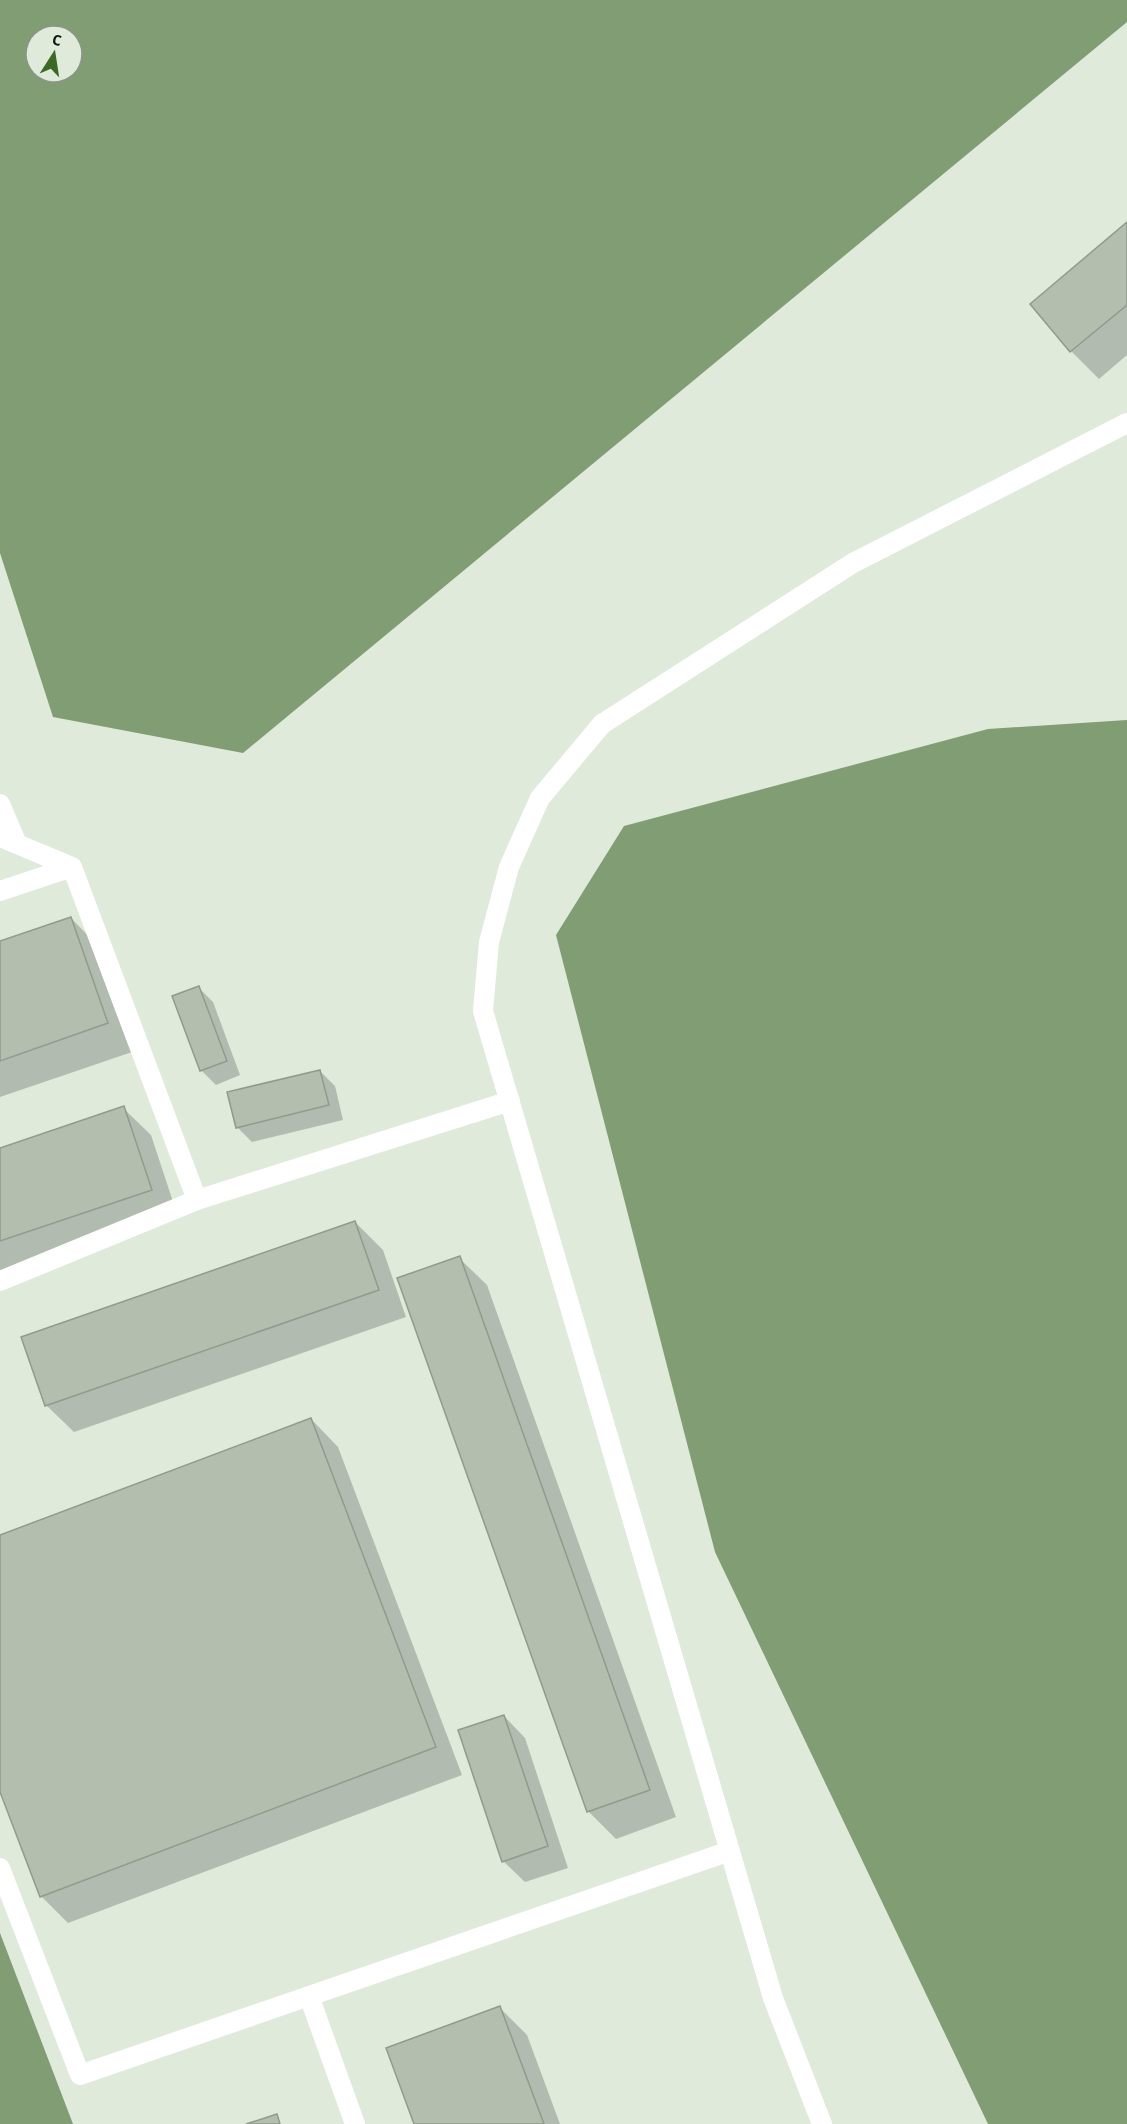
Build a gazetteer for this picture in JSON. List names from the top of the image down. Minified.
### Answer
{"north":"top"}
